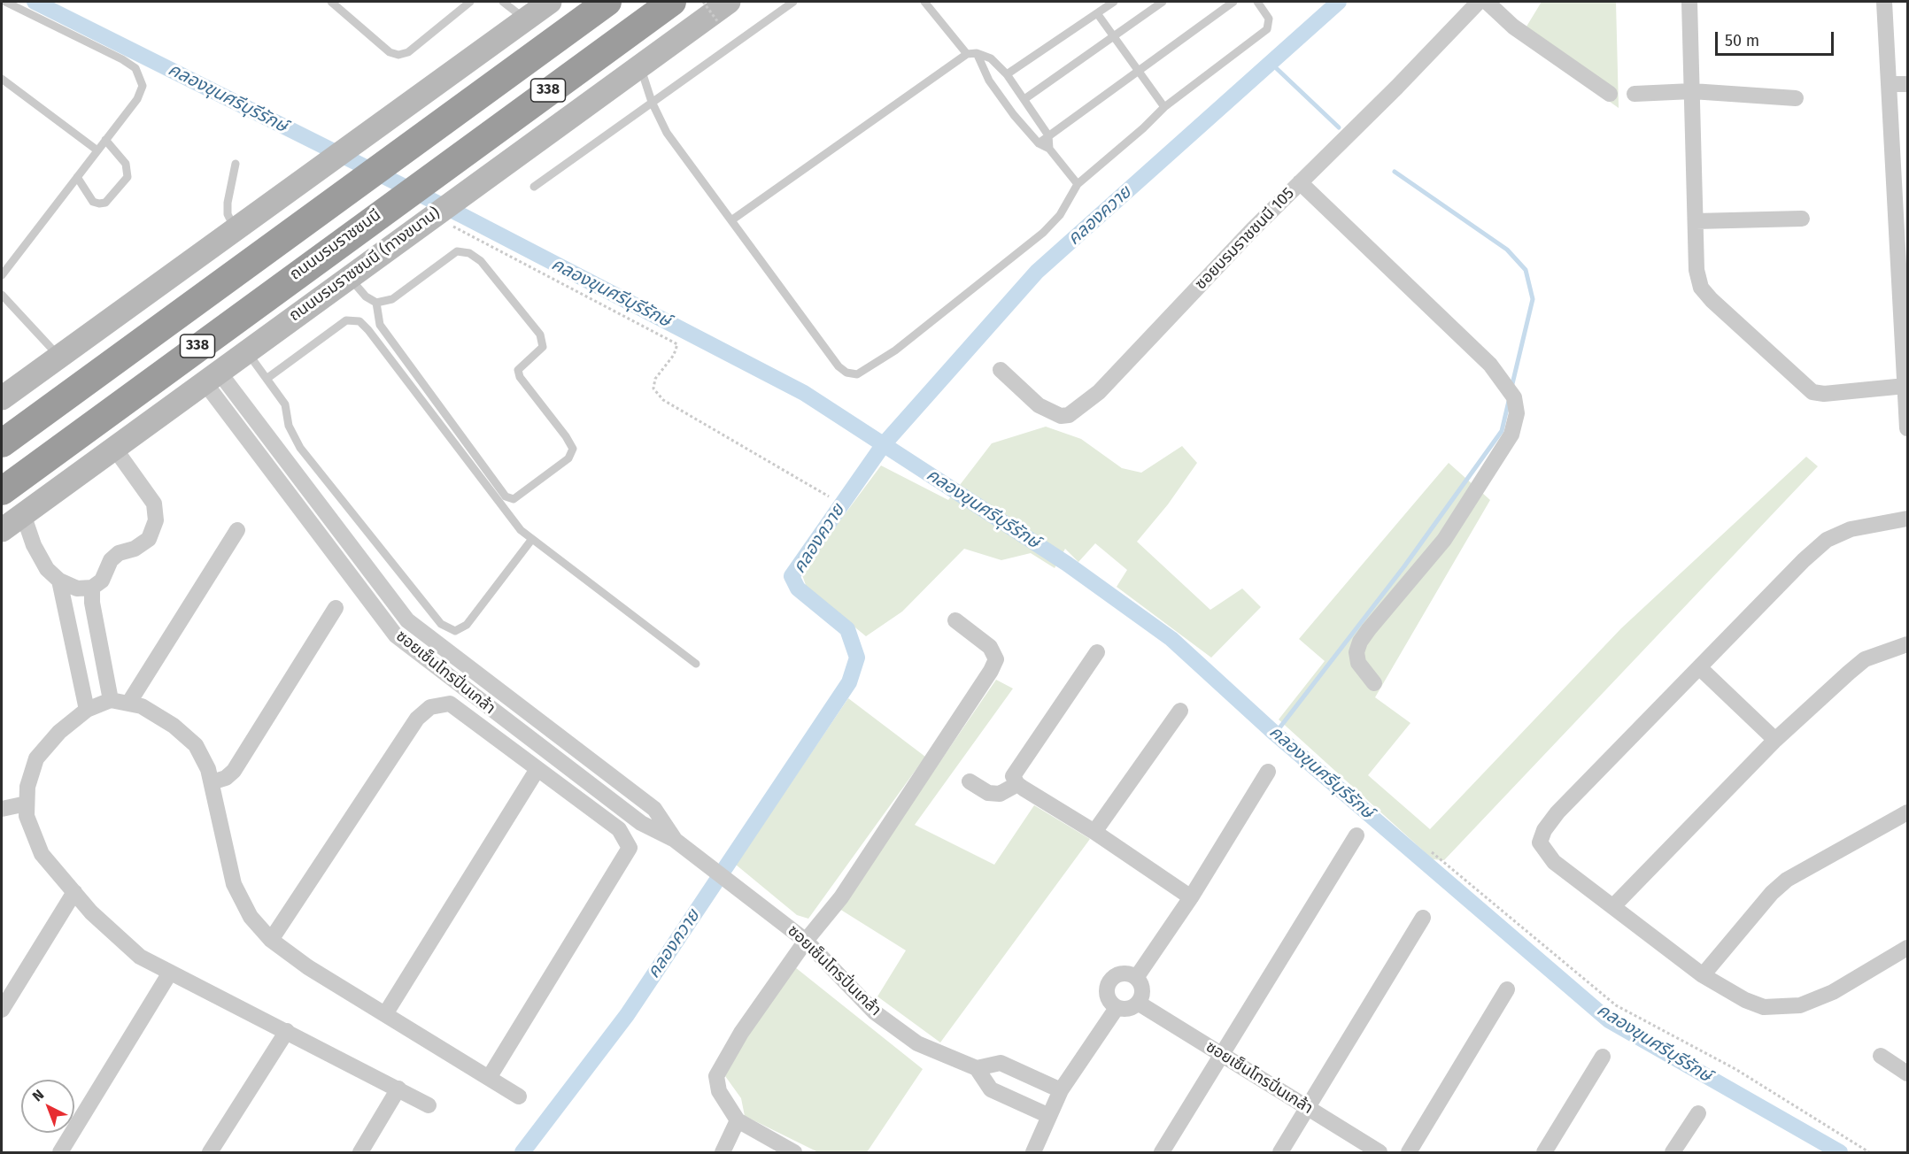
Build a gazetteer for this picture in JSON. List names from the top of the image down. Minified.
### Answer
{"streets":{"highway":["338","ถนนบรมราชชนนี"],"main road":["ถนนบรมราชชนนี (ทางขนาน)"],"street":["ซอยบรมราชชนนี 105","ซอยเซ็นโทรปิ่นเกล้า"]},"crossings":[["ถนนบรมราชชนนี (ทางขนาน)","ซอยเซ็นโทรปิ่นเกล้า"]],"water":["คลองขุนศรีบุรีรักษ์","คลองควาย"],"scale_bar":"50 m","north":"top left"}
